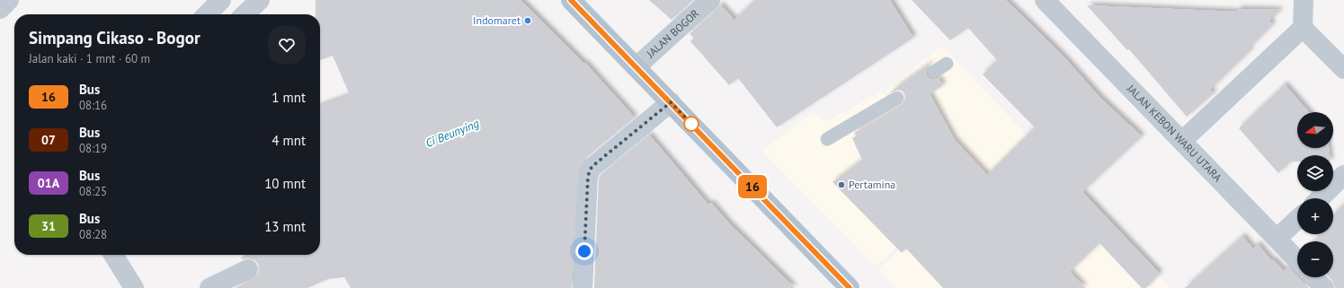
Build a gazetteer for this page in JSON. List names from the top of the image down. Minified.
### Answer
{"streets":{"street":["JALAN BOGOR","JALAN KEBON WARU UTARA"]},"water":["Ci Beunying"],"places":["Indomaret","Pertamina"],"lines":["bus line 16"],"north":"left","page":{"on_map":"16","heading":["Simpang Cikaso - Bogor","Jalan kaki · 1 mnt · 60 m"],"list":[{"mark":"16","name":"Bus","note":"08:16","value":"1 mnt"},{"mark":"07","name":"Bus","note":"08:19","value":"4 mnt"},{"mark":"01A","name":"Bus","note":"08:25","value":"10 mnt"},{"mark":"31","name":"Bus","note":"08:28","value":"13 mnt"}],"map_buttons":["+","−"]}}
